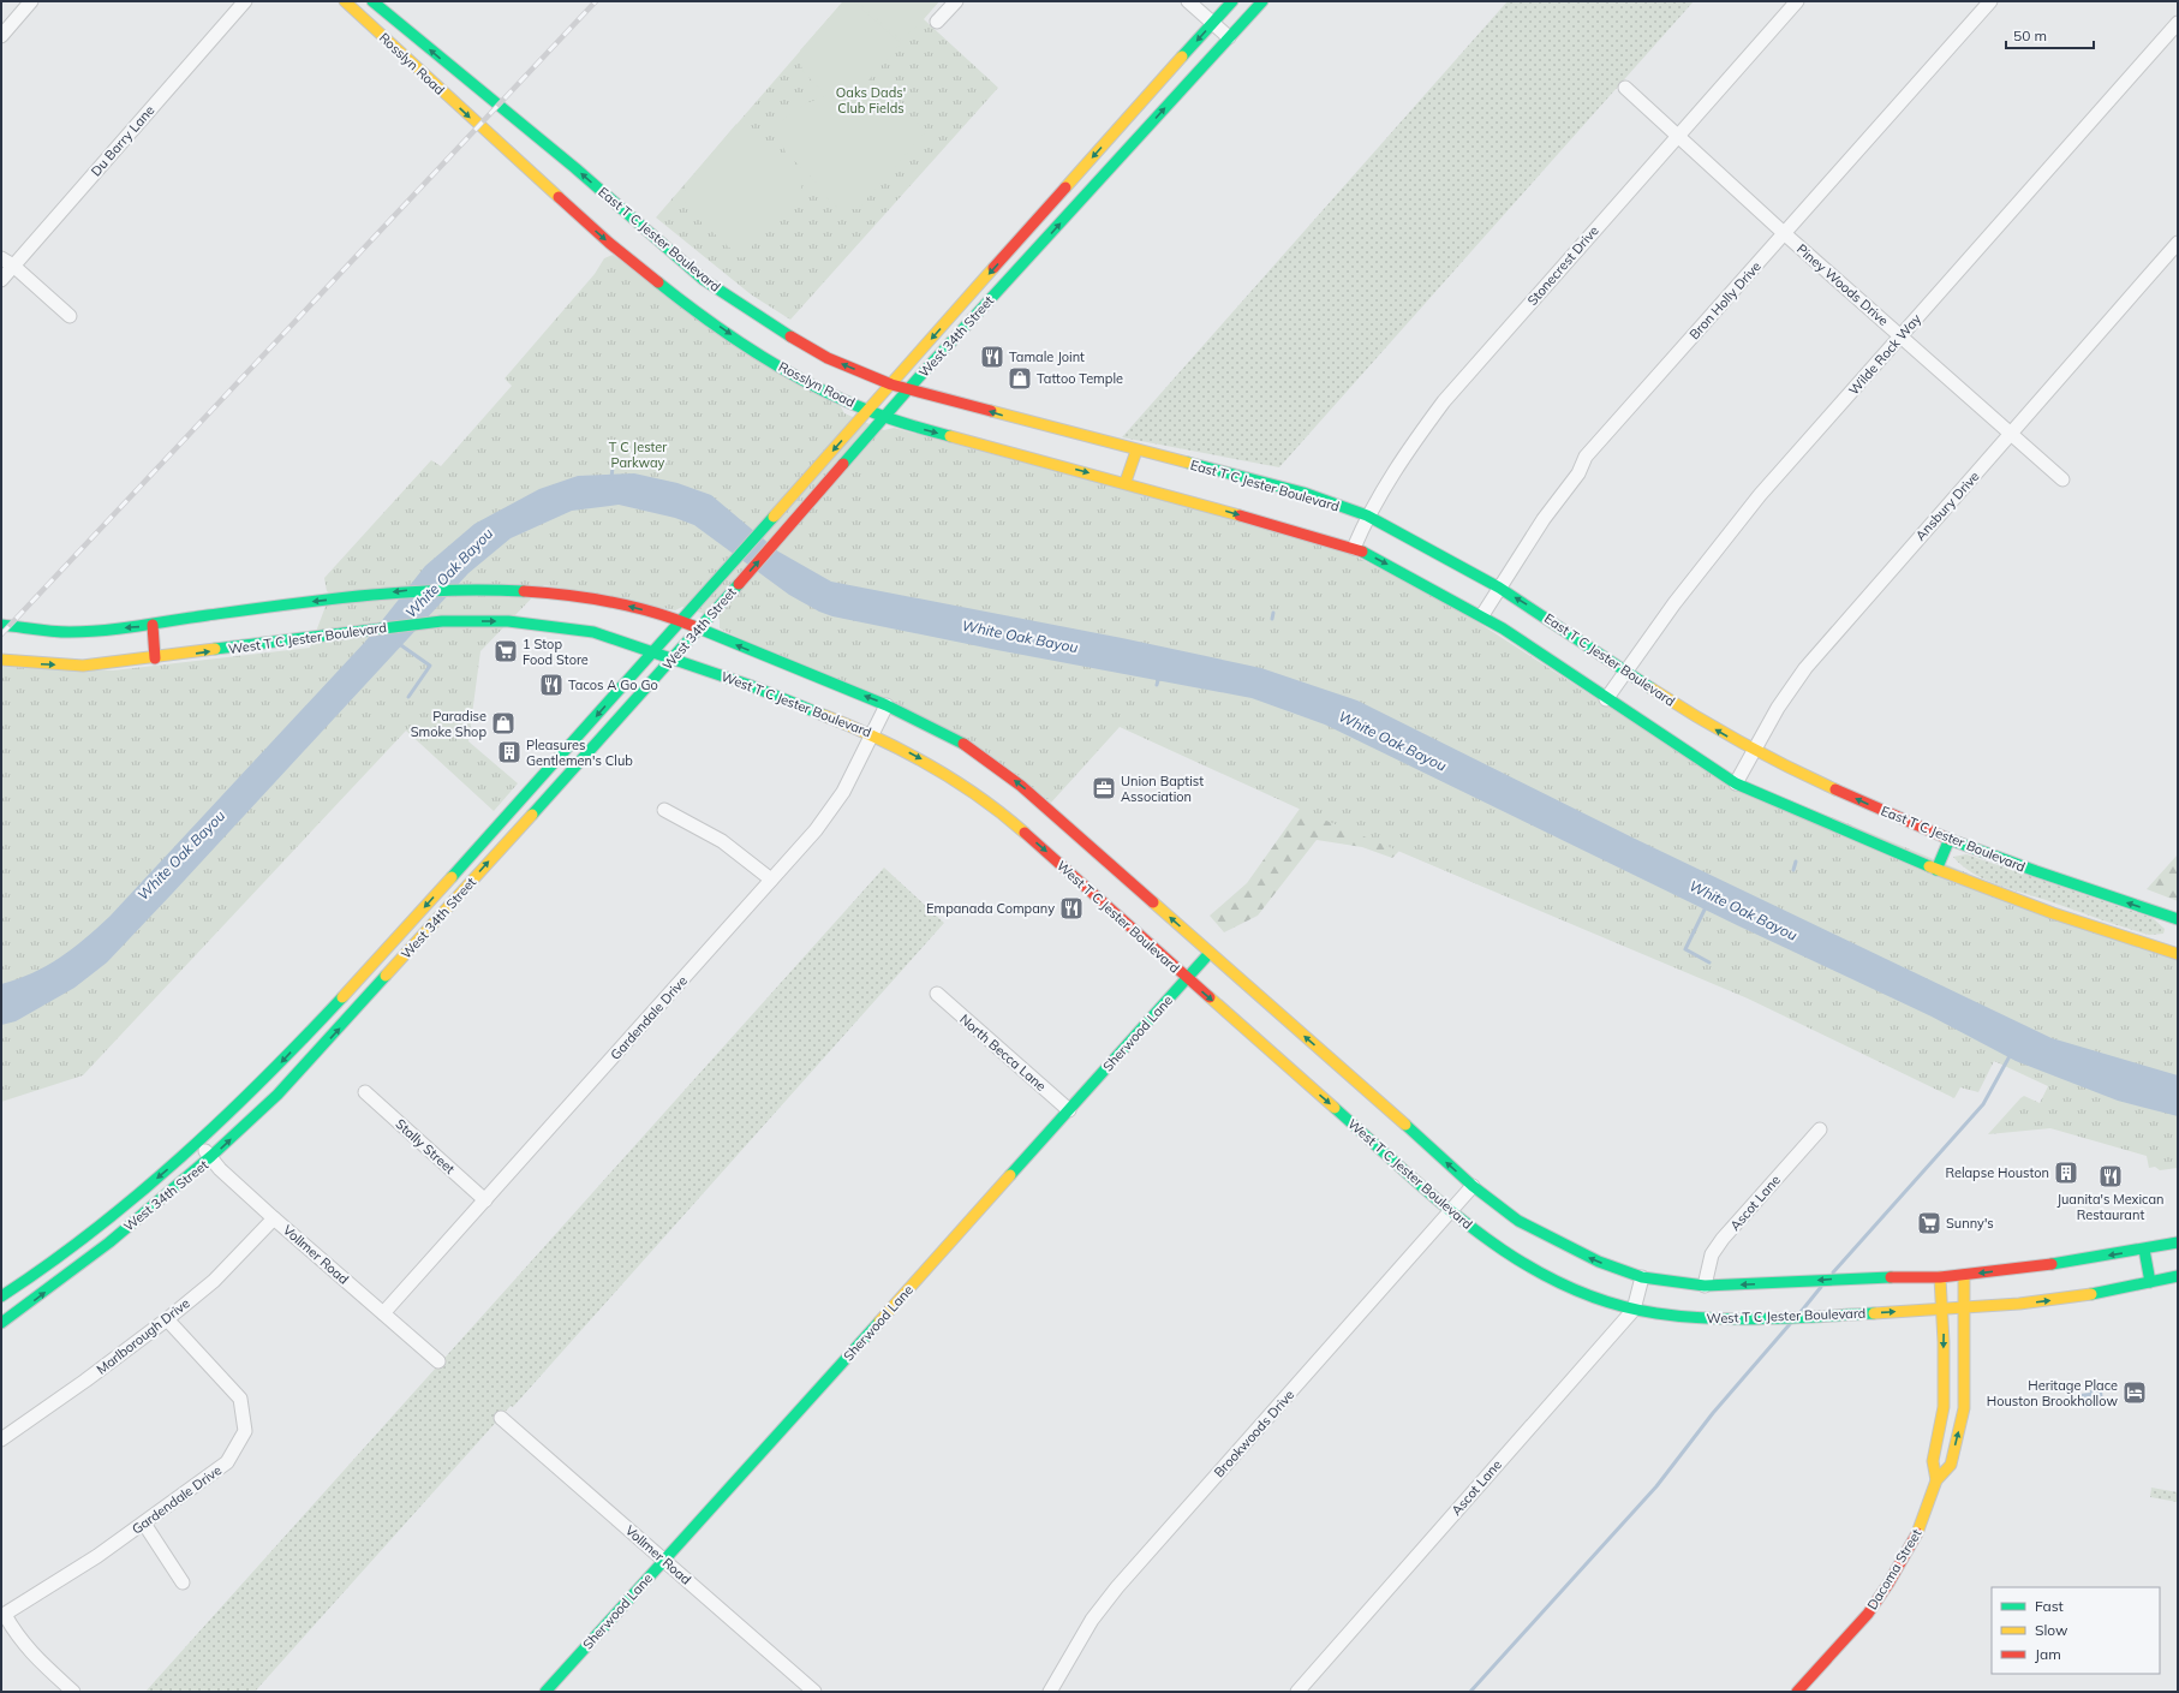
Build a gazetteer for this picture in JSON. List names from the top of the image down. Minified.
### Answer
{"streets":{"main road":["Rosslyn Road","East T C Jester Boulevard","West 34th Street","West T C Jester Boulevard","Sherwood Lane","Dacoma Street"],"street":["Du Barry Lane","Stonecrest Drive","Piney Woods Drive","Bron Holly Drive","Wilde Rock Way","Ansbury Drive","Gardendale Drive","North Becca Lane","Stally Street","Ascot Lane","Vollmer Road","Marlborough Drive","Brookwoods Drive"]},"crossings":[["Rosslyn Road","East T C Jester Boulevard"],["Rosslyn Road","West 34th Street"],["East T C Jester Boulevard","Stonecrest Drive"],["East T C Jester Boulevard","Bron Holly Drive"],["East T C Jester Boulevard","West 34th Street"],["East T C Jester Boulevard","Wilde Rock Way"],["East T C Jester Boulevard","Ansbury Drive"],["Stonecrest Drive","Piney Woods Drive"],["Piney Woods Drive","Bron Holly Drive"],["Piney Woods Drive","Wilde Rock Way"],["Piney Woods Drive","Ansbury Drive"],["West 34th Street","West T C Jester Boulevard"],["West 34th Street","Vollmer Road"],["West T C Jester Boulevard","Gardendale Drive"],["West T C Jester Boulevard","Sherwood Lane"],["West T C Jester Boulevard","Ascot Lane"],["West T C Jester Boulevard","Brookwoods Drive"],["West T C Jester Boulevard","Dacoma Street"],["Gardendale Drive","Stally Street"],["Gardendale Drive","Vollmer Road"],["Gardendale Drive","Marlborough Drive"],["Sherwood Lane","North Becca Lane"],["Sherwood Lane","Vollmer Road"],["Vollmer Road","Marlborough Drive"]],"water":["White Oak Bayou"],"parks":["Oaks Dads' Club Fields","T C Jester Parkway"],"places":{"restaurant":["Tamale Joint","Tacos A Go Go","Empanada Company","Juanita's Mexican Restaurant"],"shop":["Tattoo Temple","Paradise Smoke Shop"],"supermarket":["1 Stop Food Store","Sunny's"],"building":["Pleasures Gentlemen's Club","Relapse Houston"],"office":["Union Baptist Association"],"hotel":["Heritage Place Houston Brookhollow"]},"legend":["Fast","Slow","Jam"],"scale_bar":"50 m"}
